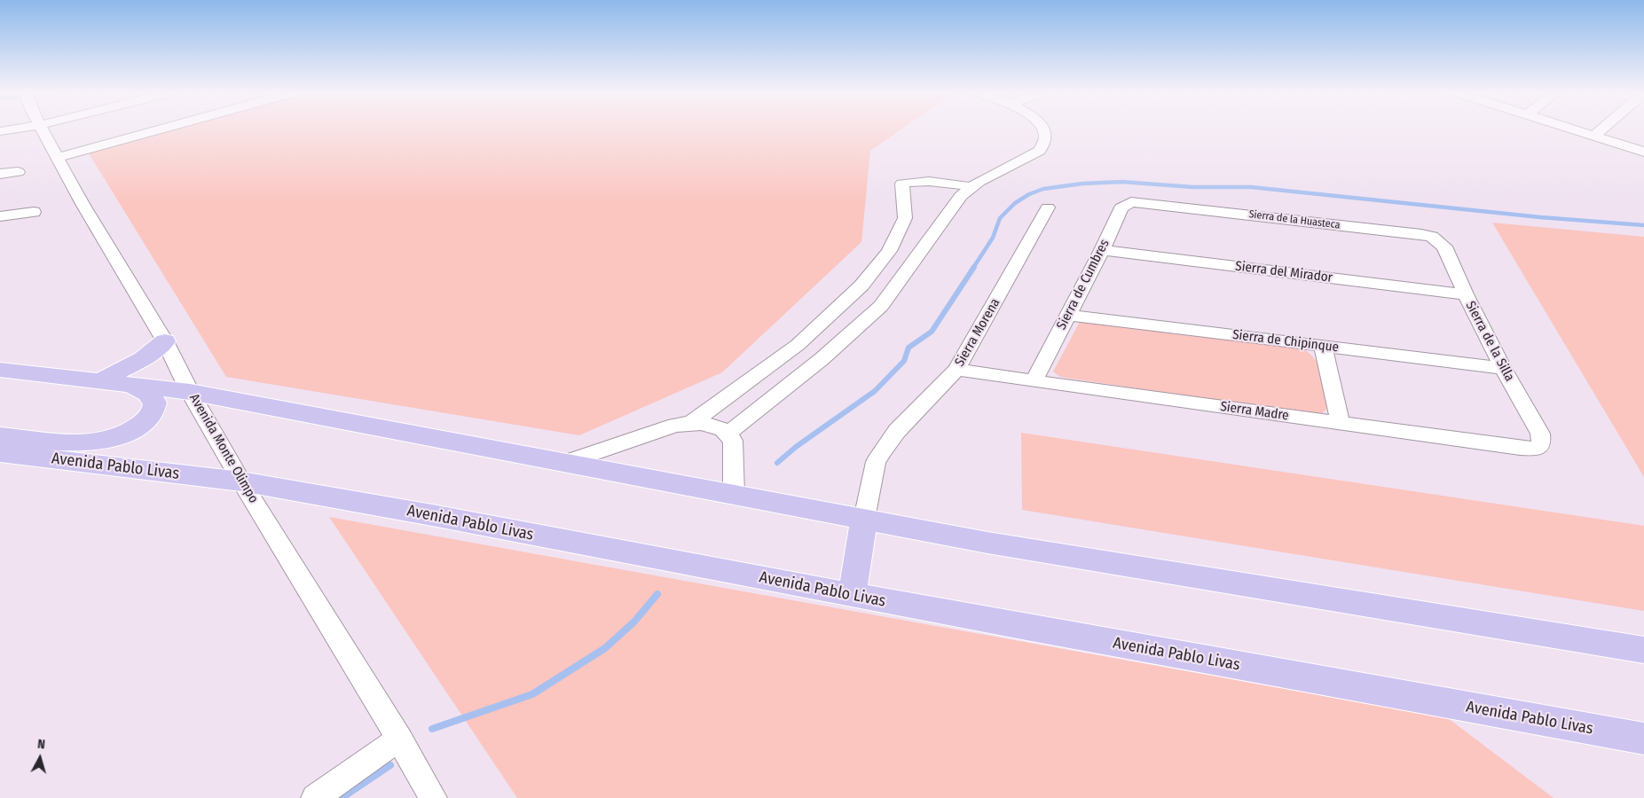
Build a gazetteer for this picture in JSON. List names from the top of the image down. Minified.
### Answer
{"streets":{"main road":["Avenida Pablo Livas"],"street":["Sierra de la Huasteca","Sierra del Mirador","Sierra de Cumbres","Sierra Morena","Sierra de Chipinque","Sierra de la Silla","Sierra Madre","Avenida Monte Olimpo"]},"crossings":[["Sierra de la Huasteca","Sierra de Cumbres"],["Sierra de la Huasteca","Sierra de la Silla"],["Sierra del Mirador","Sierra de Cumbres"],["Sierra del Mirador","Sierra de la Silla"],["Sierra de Cumbres","Sierra de Chipinque"],["Sierra de Cumbres","Sierra Madre"],["Sierra Morena","Sierra Madre"],["Sierra de Chipinque","Sierra de la Silla"],["Sierra de la Silla","Sierra Madre"],["Avenida Monte Olimpo","Avenida Pablo Livas"]],"north":"top"}
